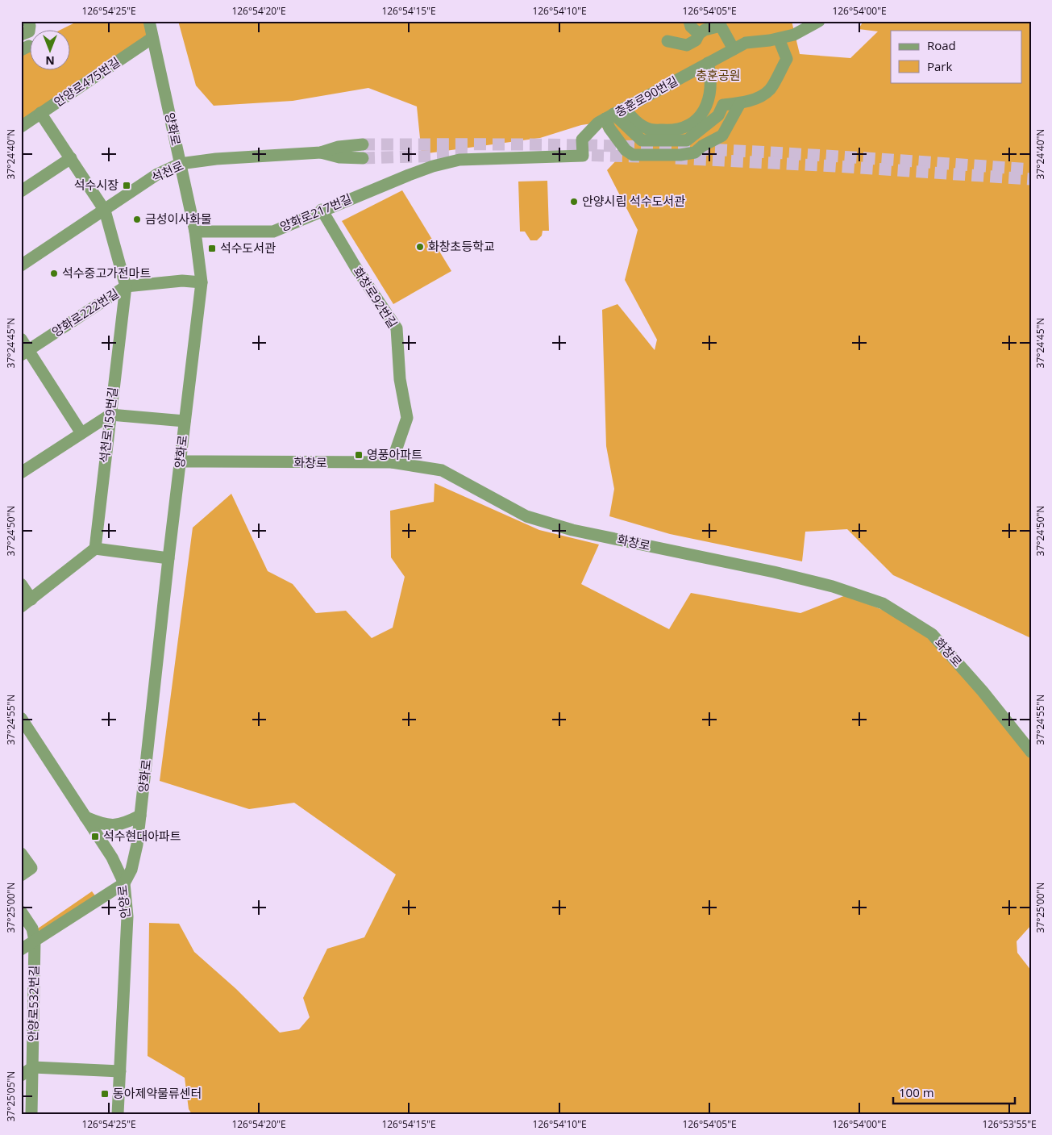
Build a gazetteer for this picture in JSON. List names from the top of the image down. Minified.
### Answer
{"streets":{"street":["안양로475번길","충훈로90번길","양화로","석천로","양화로217번길","화창로92번길","양화로222번길","석천로159번길","화창로","안양로","안양로532번길"]},"crossings":[["안양로475번길","양화로"],["안양로475번길","석천로159번길"],["충훈로90번길","양화로217번길"],["양화로","석천로"],["양화로","양화로217번길"],["양화로","양화로222번길"],["양화로","화창로"],["양화로","안양로"],["양화로","안양로532번길"],["석천로","석천로159번길"],["양화로217번길","화창로92번길"],["화창로92번길","화창로"],["양화로222번길","석천로159번길"],["안양로","안양로532번길"]],"parks":["충훈공원"],"places":{"transit":["석수시장","석수도서관","영풍아파트","석수현대아파트","동아제약물류센터"],"other":["안양시립 석수도서관","금성이사화물","화창초등학교","석수중고가전마트"]},"legend":["Road","Park"],"scale_bar":"100 m","north":"bottom","coordinates":["126°54'25\"E","126°54'20\"E","126°54'15\"E","126°54'10\"E","126°54'05\"E","126°54'00\"E","37°24'40\"N","37°24'45\"N","37°24'50\"N","37°24'55\"N","37°25'00\"N","37°25'05\"N","126°53'55\"E"]}
